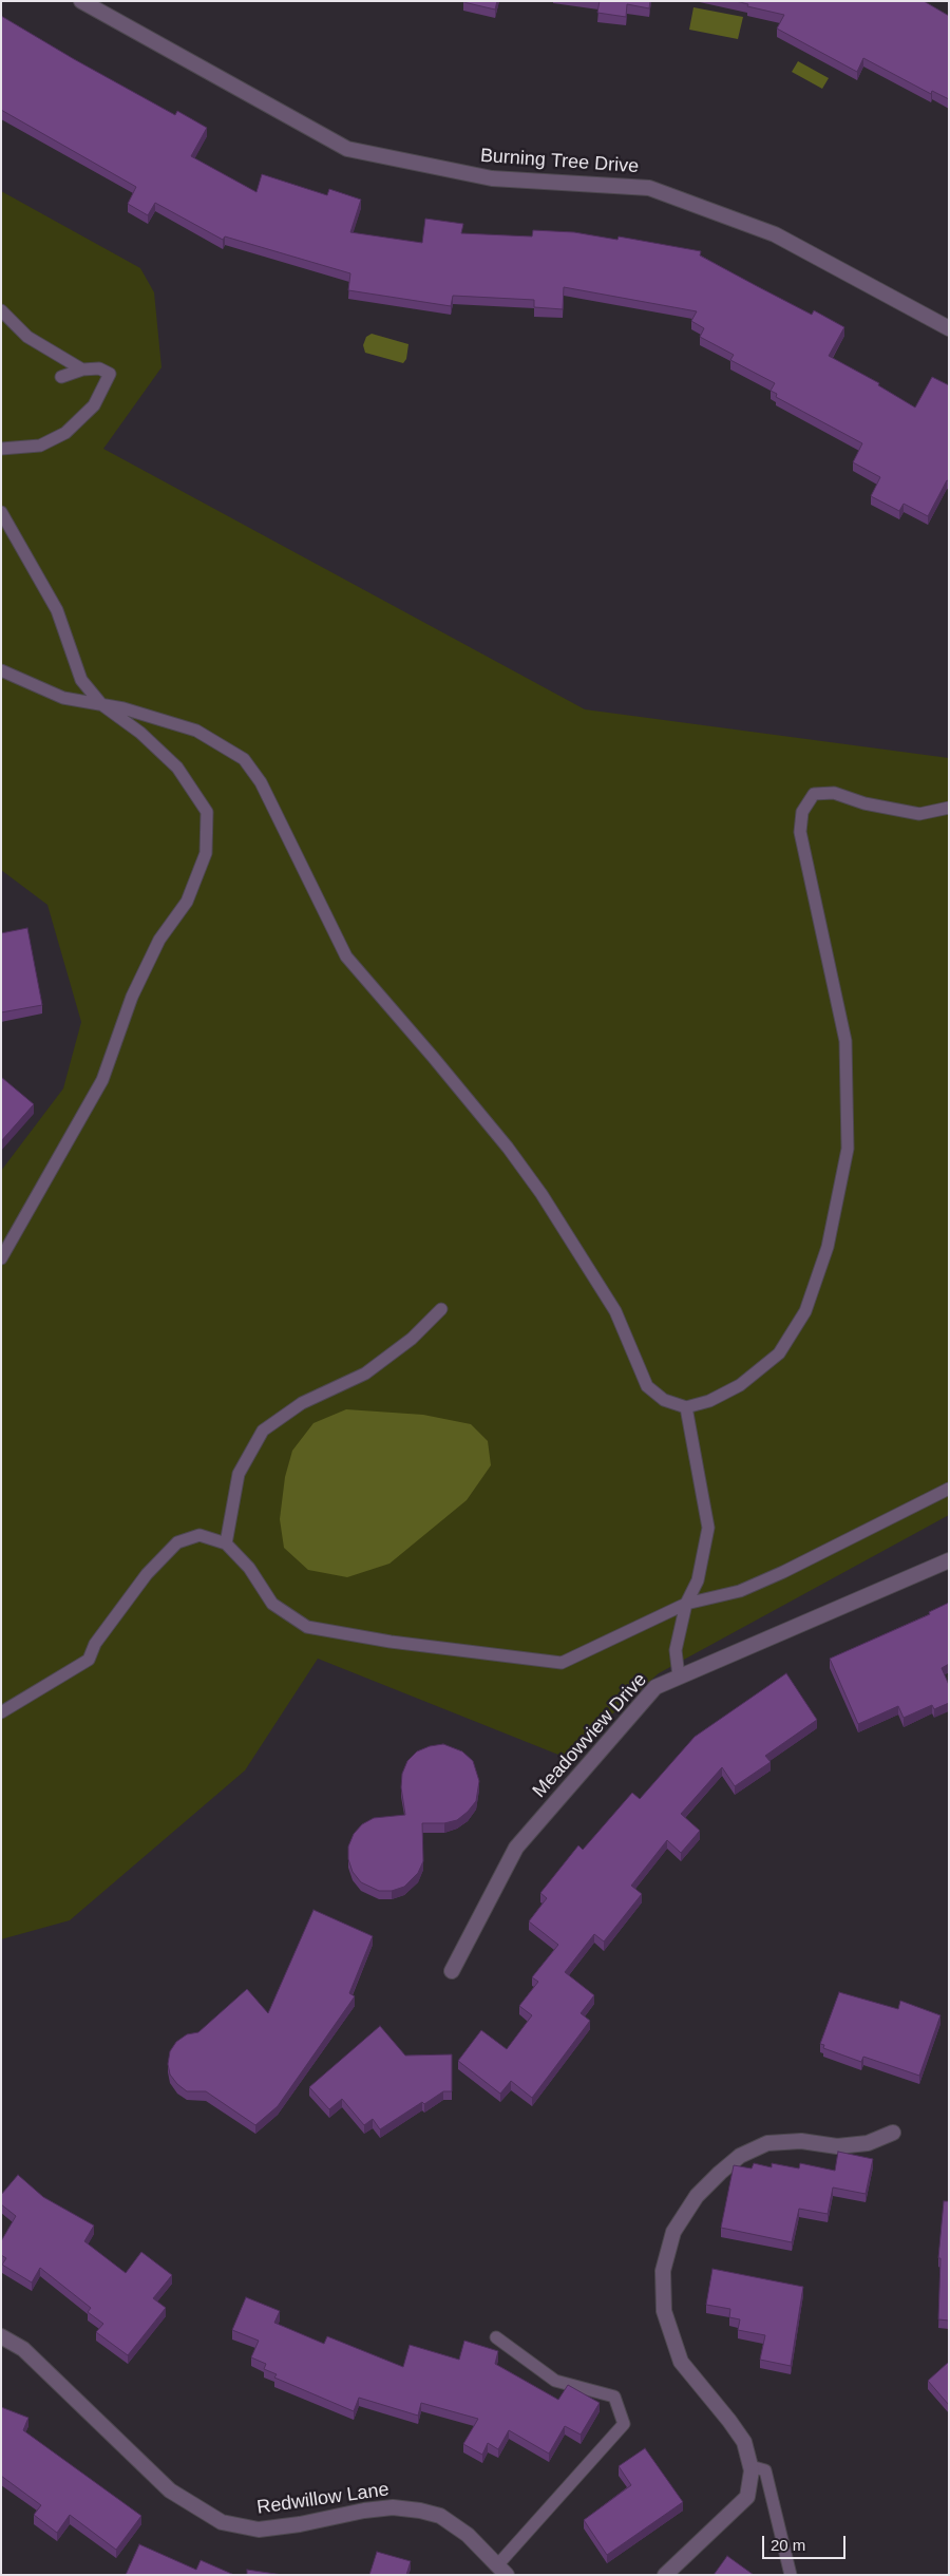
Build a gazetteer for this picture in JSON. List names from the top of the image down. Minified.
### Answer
{"streets":{"street":["Burning Tree Drive","Meadowview Drive","Redwillow Lane"]},"scale_bar":"20 m"}
